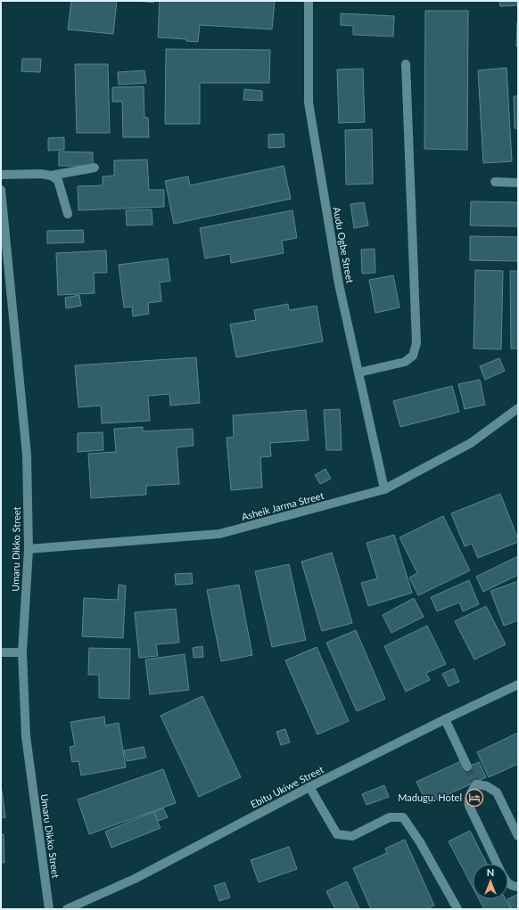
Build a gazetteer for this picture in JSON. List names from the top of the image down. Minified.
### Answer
{"streets":{"street":["Audu Ogbe Street","Asheik Jarma Street","Umaru Dikko Street","Ebitu Ukiwe Street"]},"crossings":[["Audu Ogbe Street","Asheik Jarma Street"],["Asheik Jarma Street","Umaru Dikko Street"]],"places":{"hotel":["Madugu. Hotel"]},"north":"top"}
